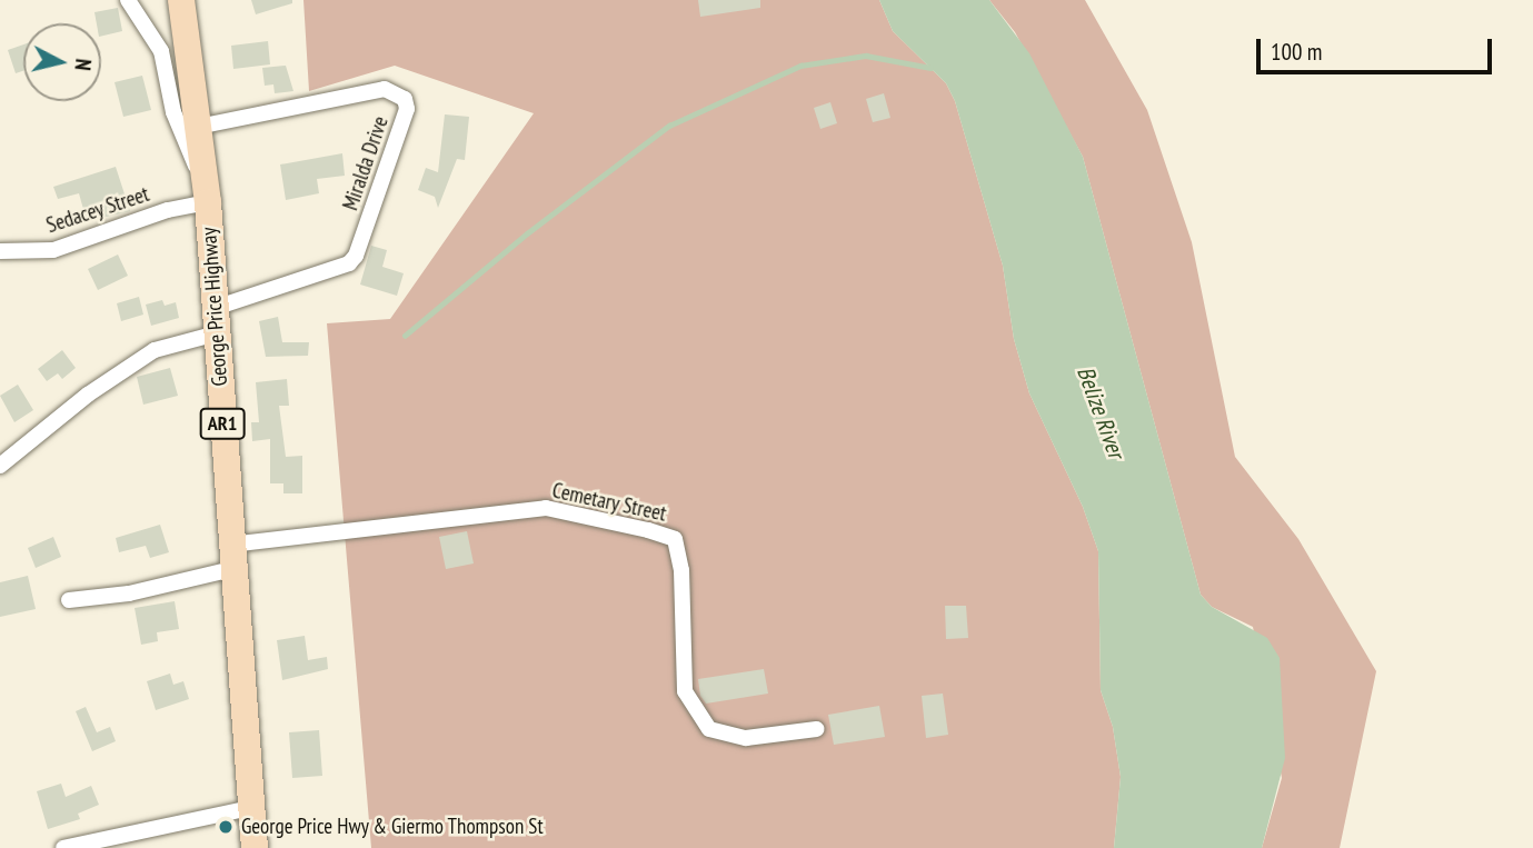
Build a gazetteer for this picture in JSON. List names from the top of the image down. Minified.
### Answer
{"streets":{"highway":["George Price Highway","AR1"],"street":["Miralda Drive","Sedacey Street","Cemetary Street"]},"crossings":[["Miralda Drive","George Price Highway"],["Sedacey Street","George Price Highway"],["George Price Highway","Cemetary Street"]],"water":["Belize River"],"places":["George Price Hwy & Giermo Thompson St"],"scale_bar":"100 m","north":"right"}
